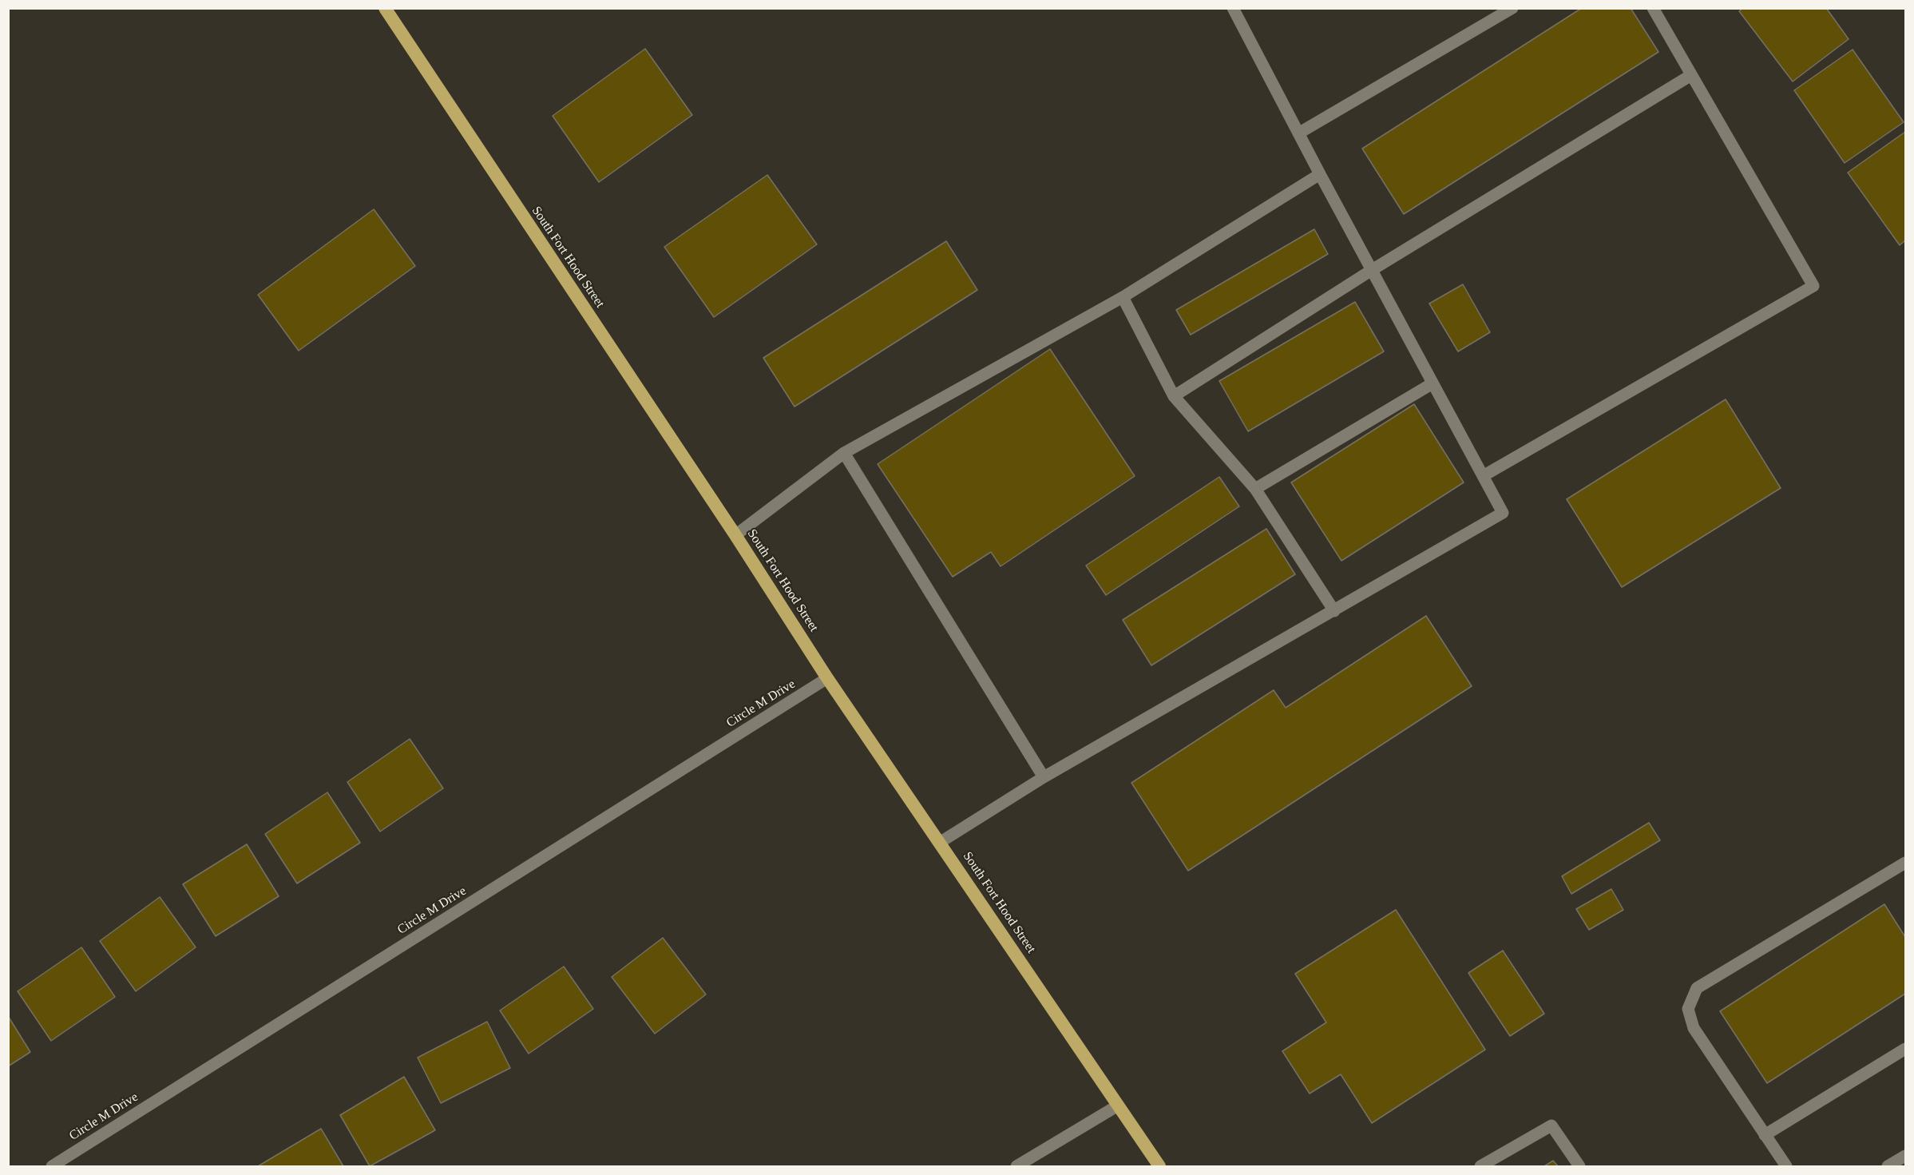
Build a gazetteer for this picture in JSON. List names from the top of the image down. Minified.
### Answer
{"streets":{"highway":["South Fort Hood Street"],"street":["Circle M Drive"]},"crossings":[["South Fort Hood Street","Circle M Drive"]]}
